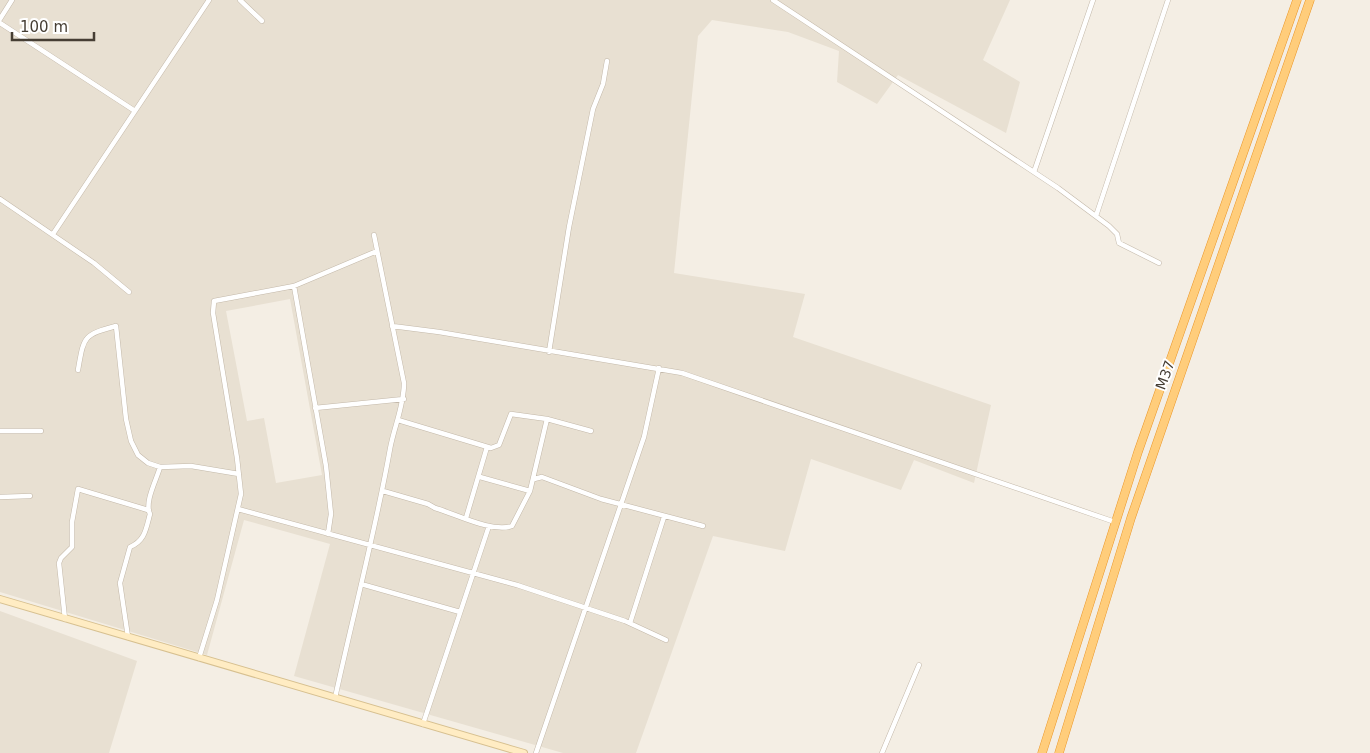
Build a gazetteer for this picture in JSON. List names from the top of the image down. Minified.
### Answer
{"streets":{"highway":["M37"]},"scale_bar":"100 m"}
